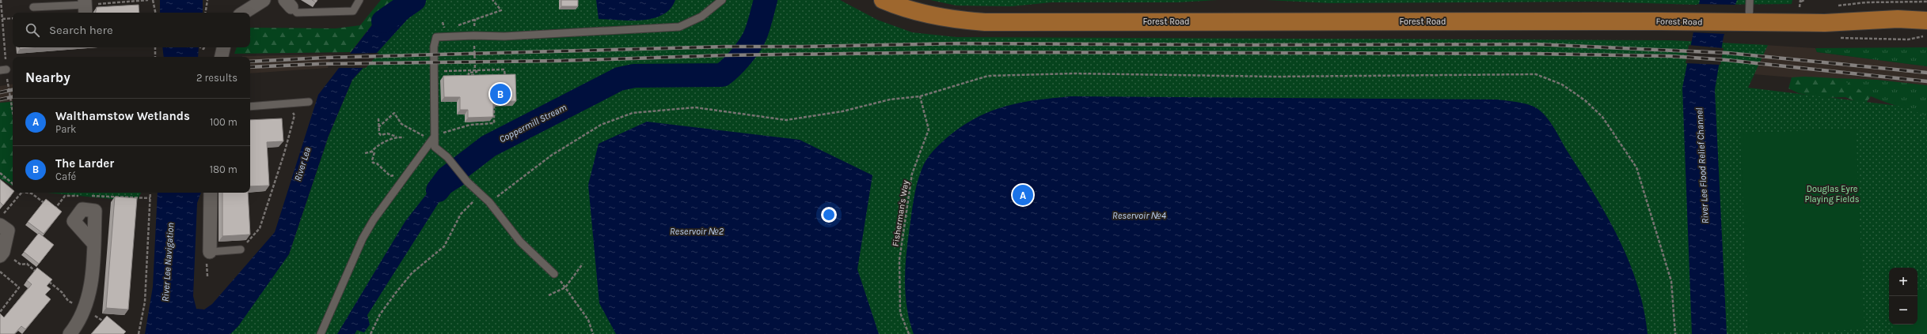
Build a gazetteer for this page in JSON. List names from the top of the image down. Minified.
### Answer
{"streets":{"main road":["Forest Road"],"path":["Fisherman's Way"]},"water":["Coppermill Stream","River Lea","River Lee Flood Relief Channel","Reservoir №4","Reservoir №2","River Lee Navigation"],"parks":["Douglas Eyre Playing Fields"],"page":{"search":"Search here","heading":["Nearby","2 results"],"pins":["B","A"],"list":[{"mark":"A","name":"Walthamstow Wetlands","note":"Park","value":"100 m"},{"mark":"B","name":"The Larder","note":"Café","value":"180 m"}],"map_buttons":["+","−"]}}
